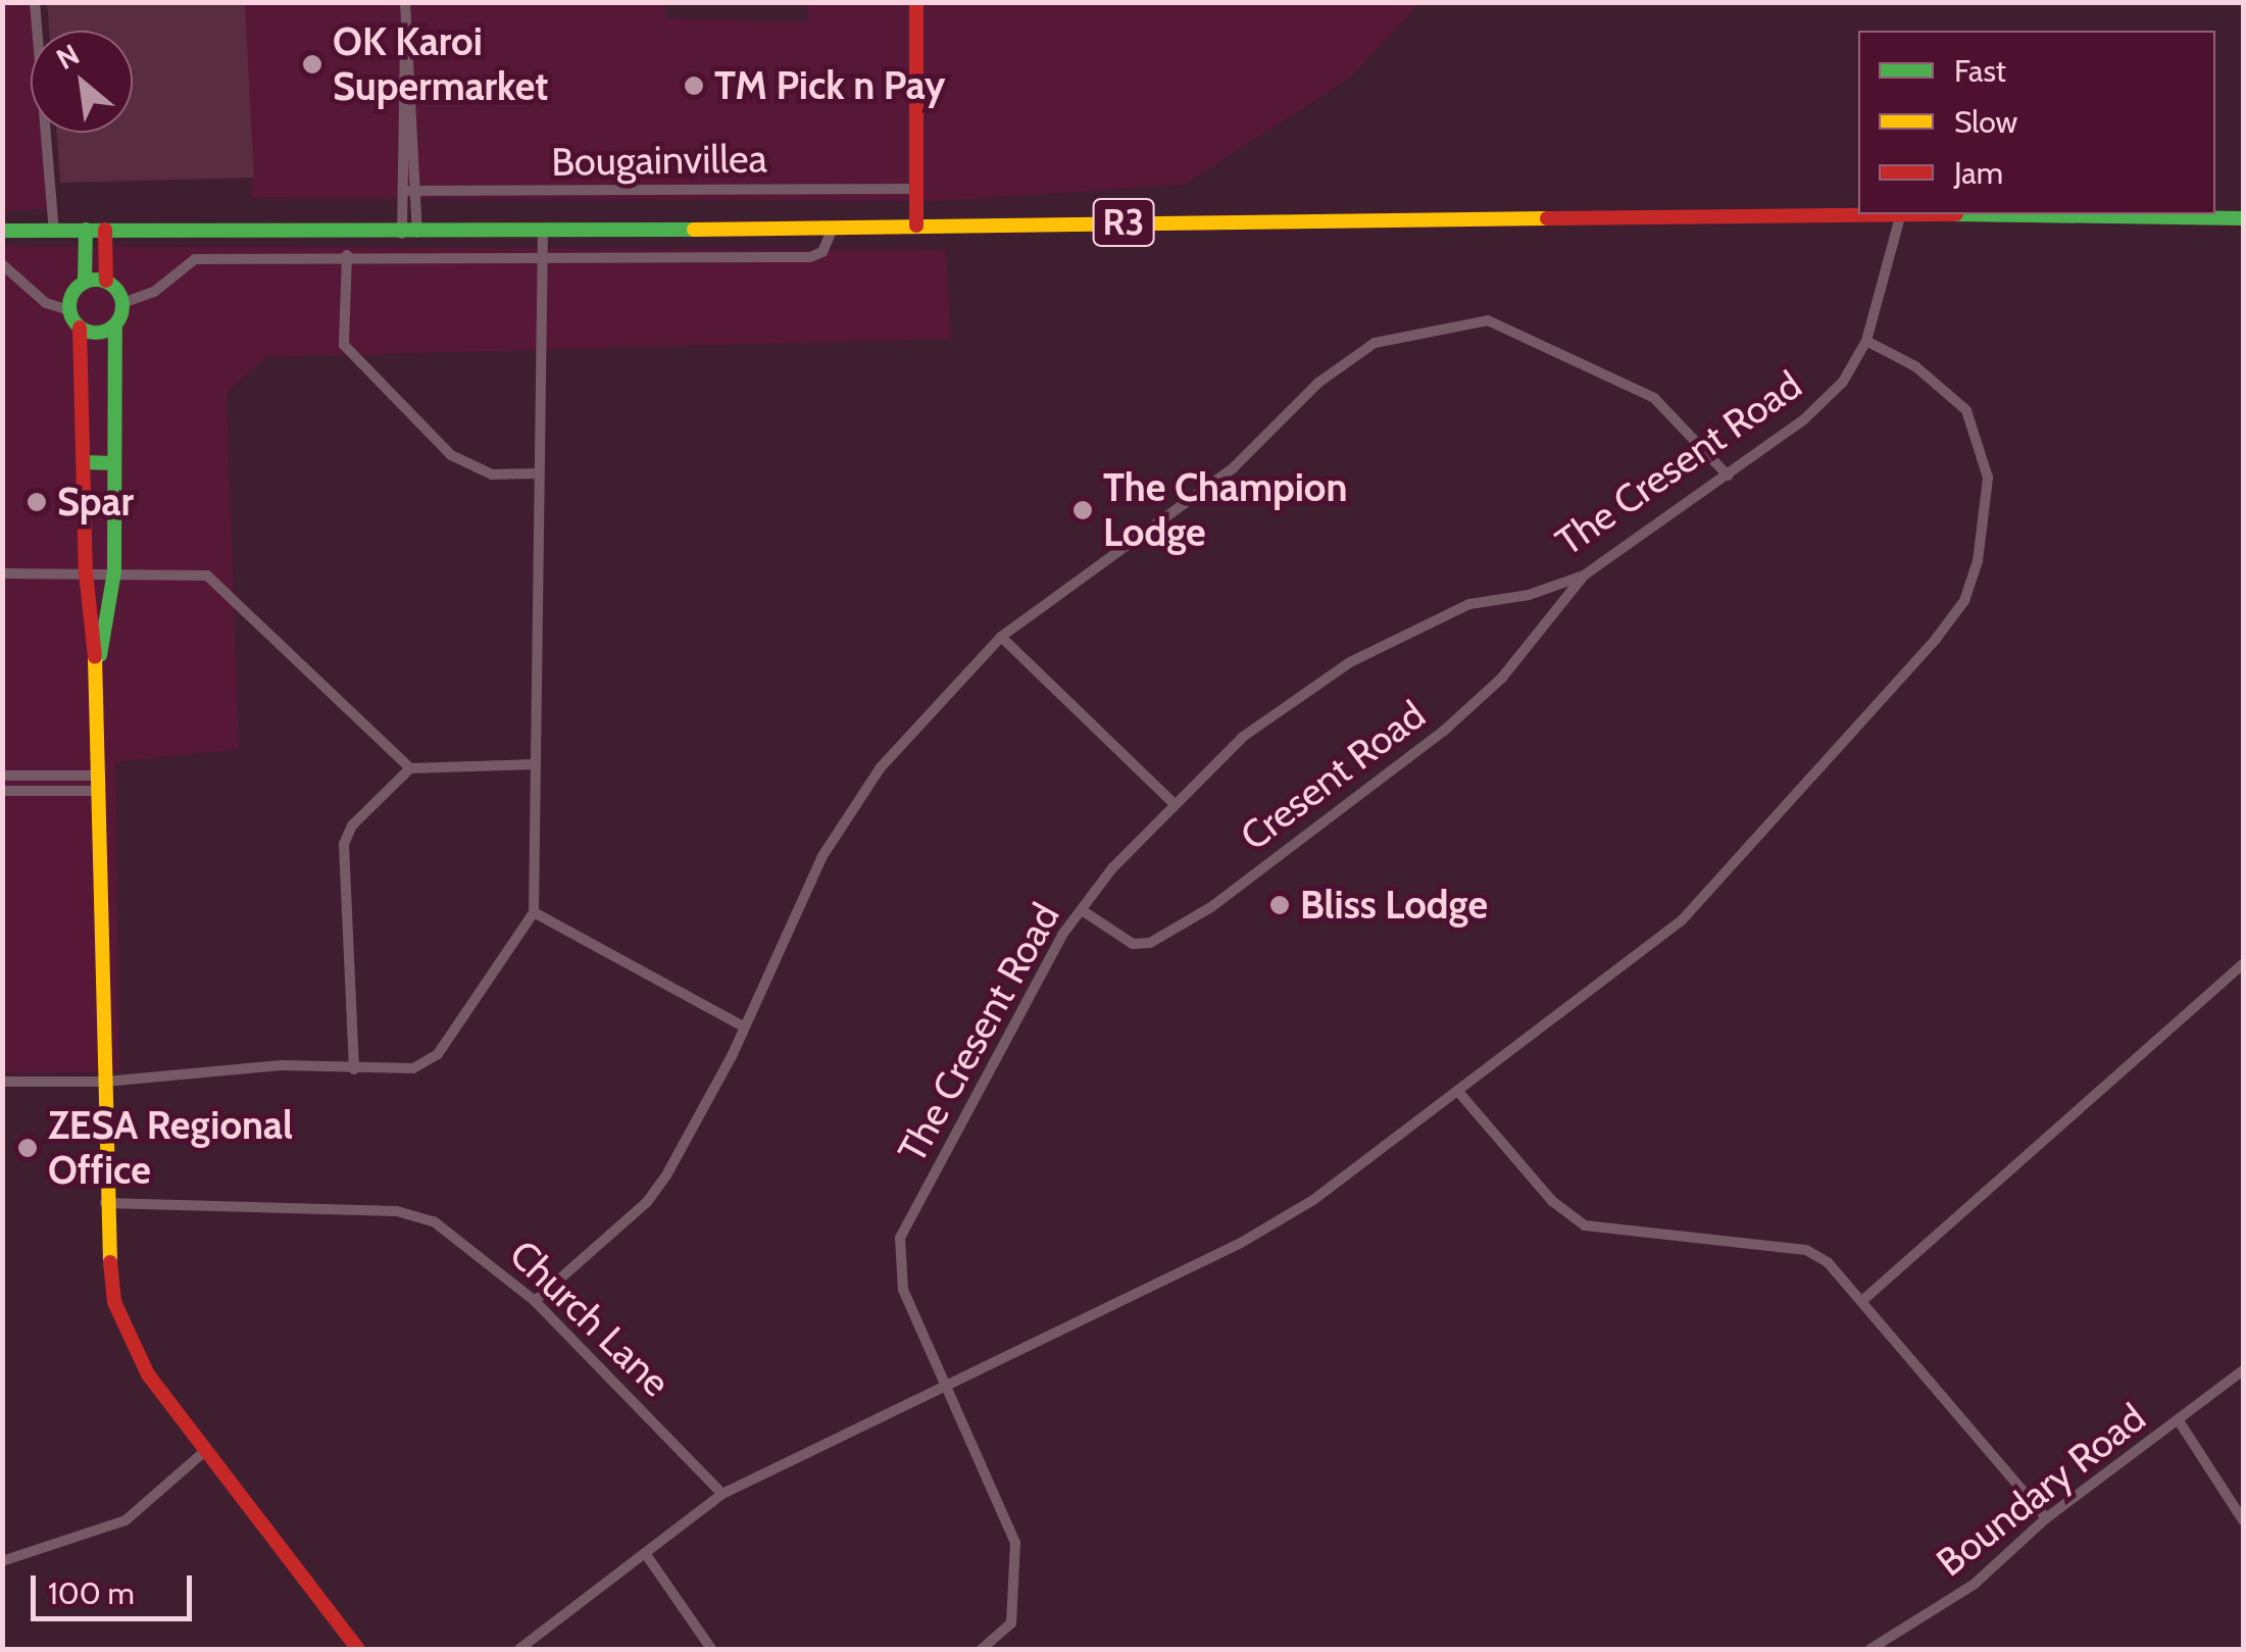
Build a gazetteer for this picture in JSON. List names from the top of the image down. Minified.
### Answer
{"streets":{"main road":["R3"],"street":["Bougainvillea","The Cresent Road","Cresent Road","Church Lane","Boundary Road"]},"crossings":[["The Cresent Road","Cresent Road"]],"places":["OK Karoi Supermarket","TM Pick n Pay","Spar","The Champion Lodge","Bliss Lodge","ZESA Regional Office"],"legend":["Fast","Slow","Jam"],"scale_bar":"100 m","north":"top left"}
